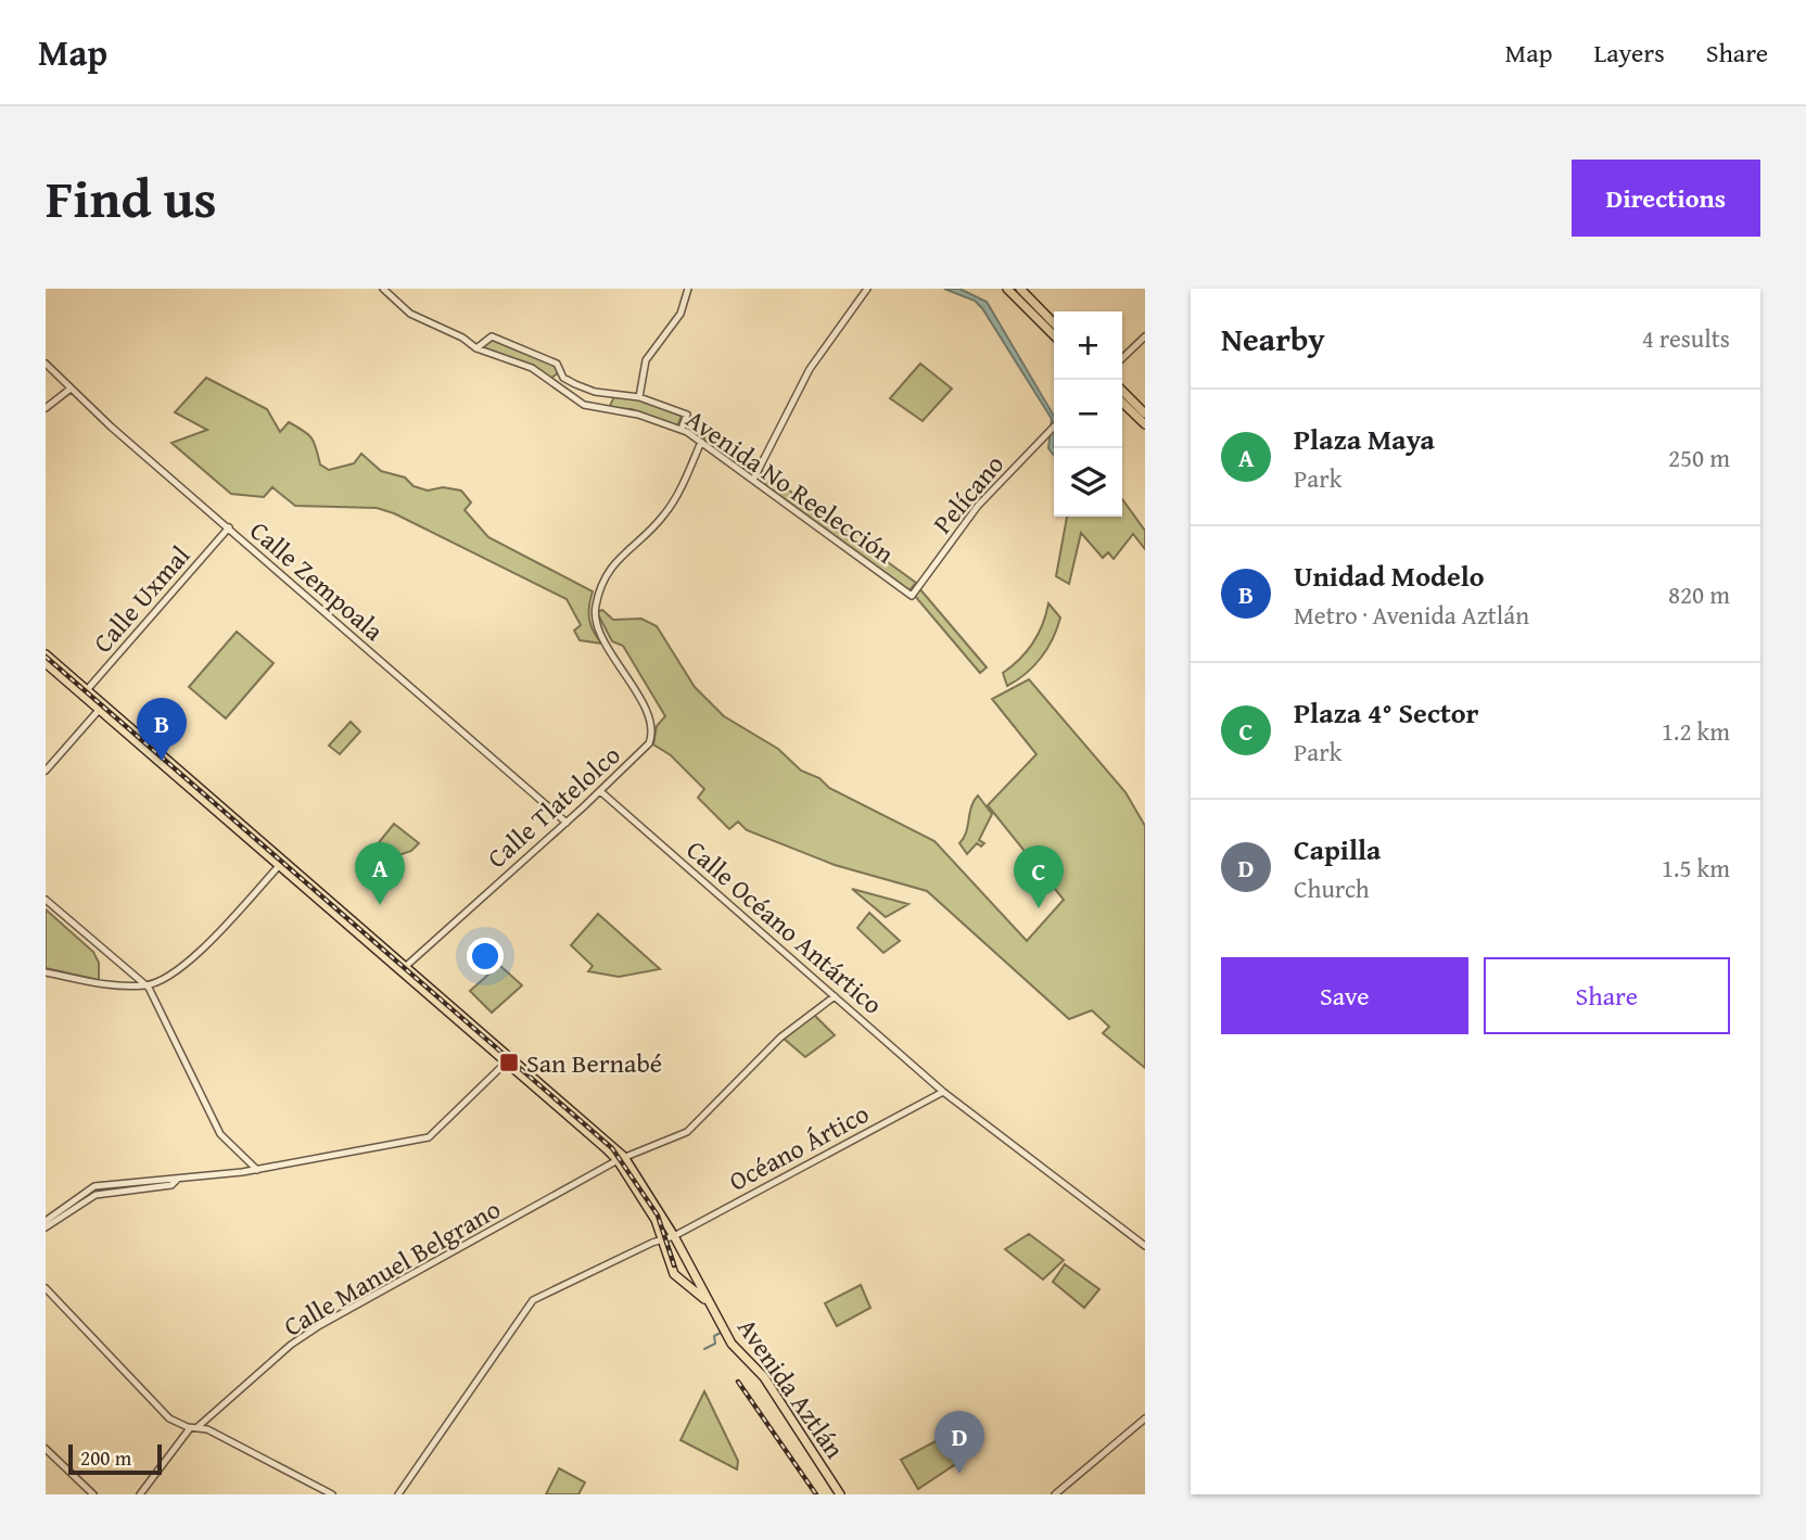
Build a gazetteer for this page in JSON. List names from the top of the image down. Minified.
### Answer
{"streets":{"main road":["Avenida Aztlán"],"street":["Avenida No Reelección","Pelícano","Calle Zempoala","Calle Uxmal","Calle Tlatelolco","Calle Océano Antártico","Océano Ártico","Calle Manuel Belgrano"]},"crossings":[["Avenida No Reelección","Pelícano"],["Avenida No Reelección","Calle Tlatelolco"],["Calle Zempoala","Calle Uxmal"],["Calle Zempoala","Calle Tlatelolco"],["Calle Uxmal","Avenida Aztlán"],["Calle Tlatelolco","Calle Océano Antártico"],["Calle Tlatelolco","Avenida Aztlán"],["Calle Océano Antártico","Océano Ártico"],["Calle Océano Antártico","Calle Manuel Belgrano"],["Océano Ártico","Avenida Aztlán"],["Calle Manuel Belgrano","Avenida Aztlán"]],"places":{"transit":["San Bernabé"]},"scale_bar":"200 m","page":{"header":"Map","nav":["Map","Layers","Share"],"title":"Find us","buttons":["Directions",["Save","Share"]],"heading":["Nearby","4 results"],"map_buttons":["+","−"],"list":[{"mark":"A","name":"Plaza Maya","note":"Park","value":"250 m"},{"mark":"B","name":"Unidad Modelo","note":"Metro · Avenida Aztlán","value":"820 m"},{"mark":"C","name":"Plaza 4° Sector","note":"Park","value":"1.2 km"},{"mark":"D","name":"Capilla","note":"Church","value":"1.5 km"}],"pins":["B","A","C","D"],"scale":"200 m"}}
